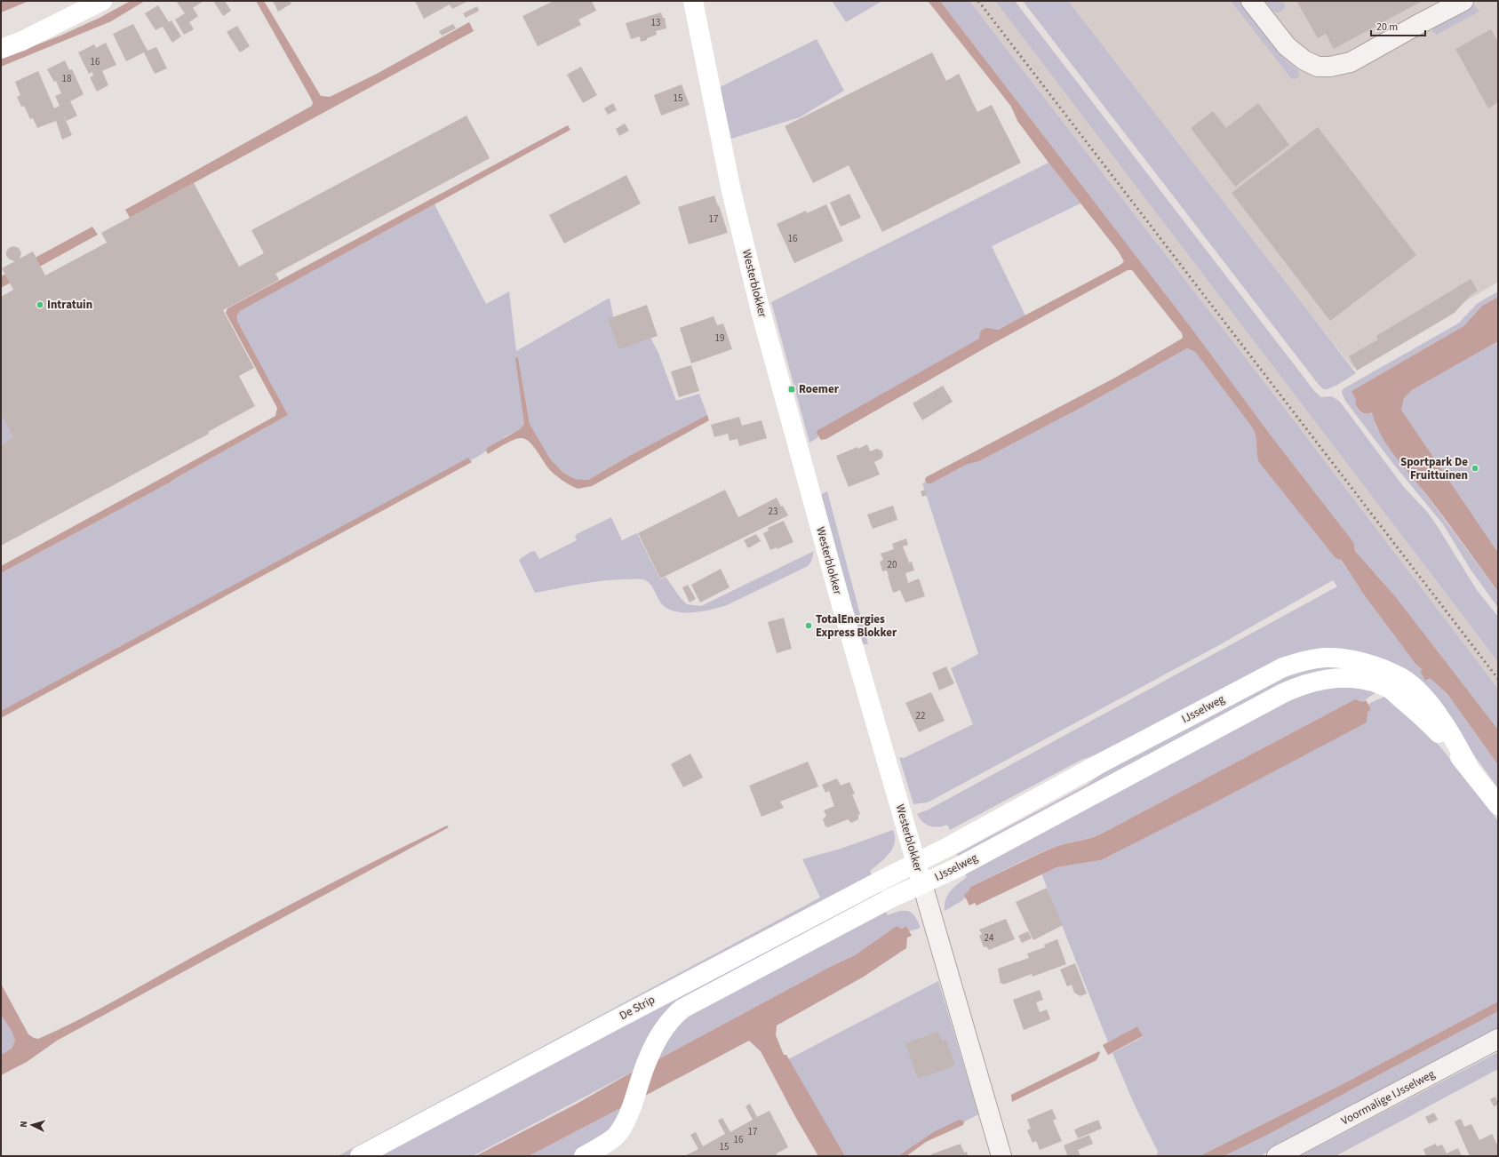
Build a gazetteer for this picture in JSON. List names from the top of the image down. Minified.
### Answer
{"streets":{"street":["Westerblokker","IJsselweg","De Strip","Voormalige IJsselweg"]},"crossings":[["Westerblokker","IJsselweg"],["Westerblokker","De Strip"],["IJsselweg","De Strip"]],"places":{"other":["Intratuin","Sportpark De Fruittuinen","TotalEnergies Express Blokker"],"transit":["Roemer"]},"house_numbers":["13","16","18","15","17","16","19","23","20","22","24","17","16","15"],"scale_bar":"20 m","north":"left"}
